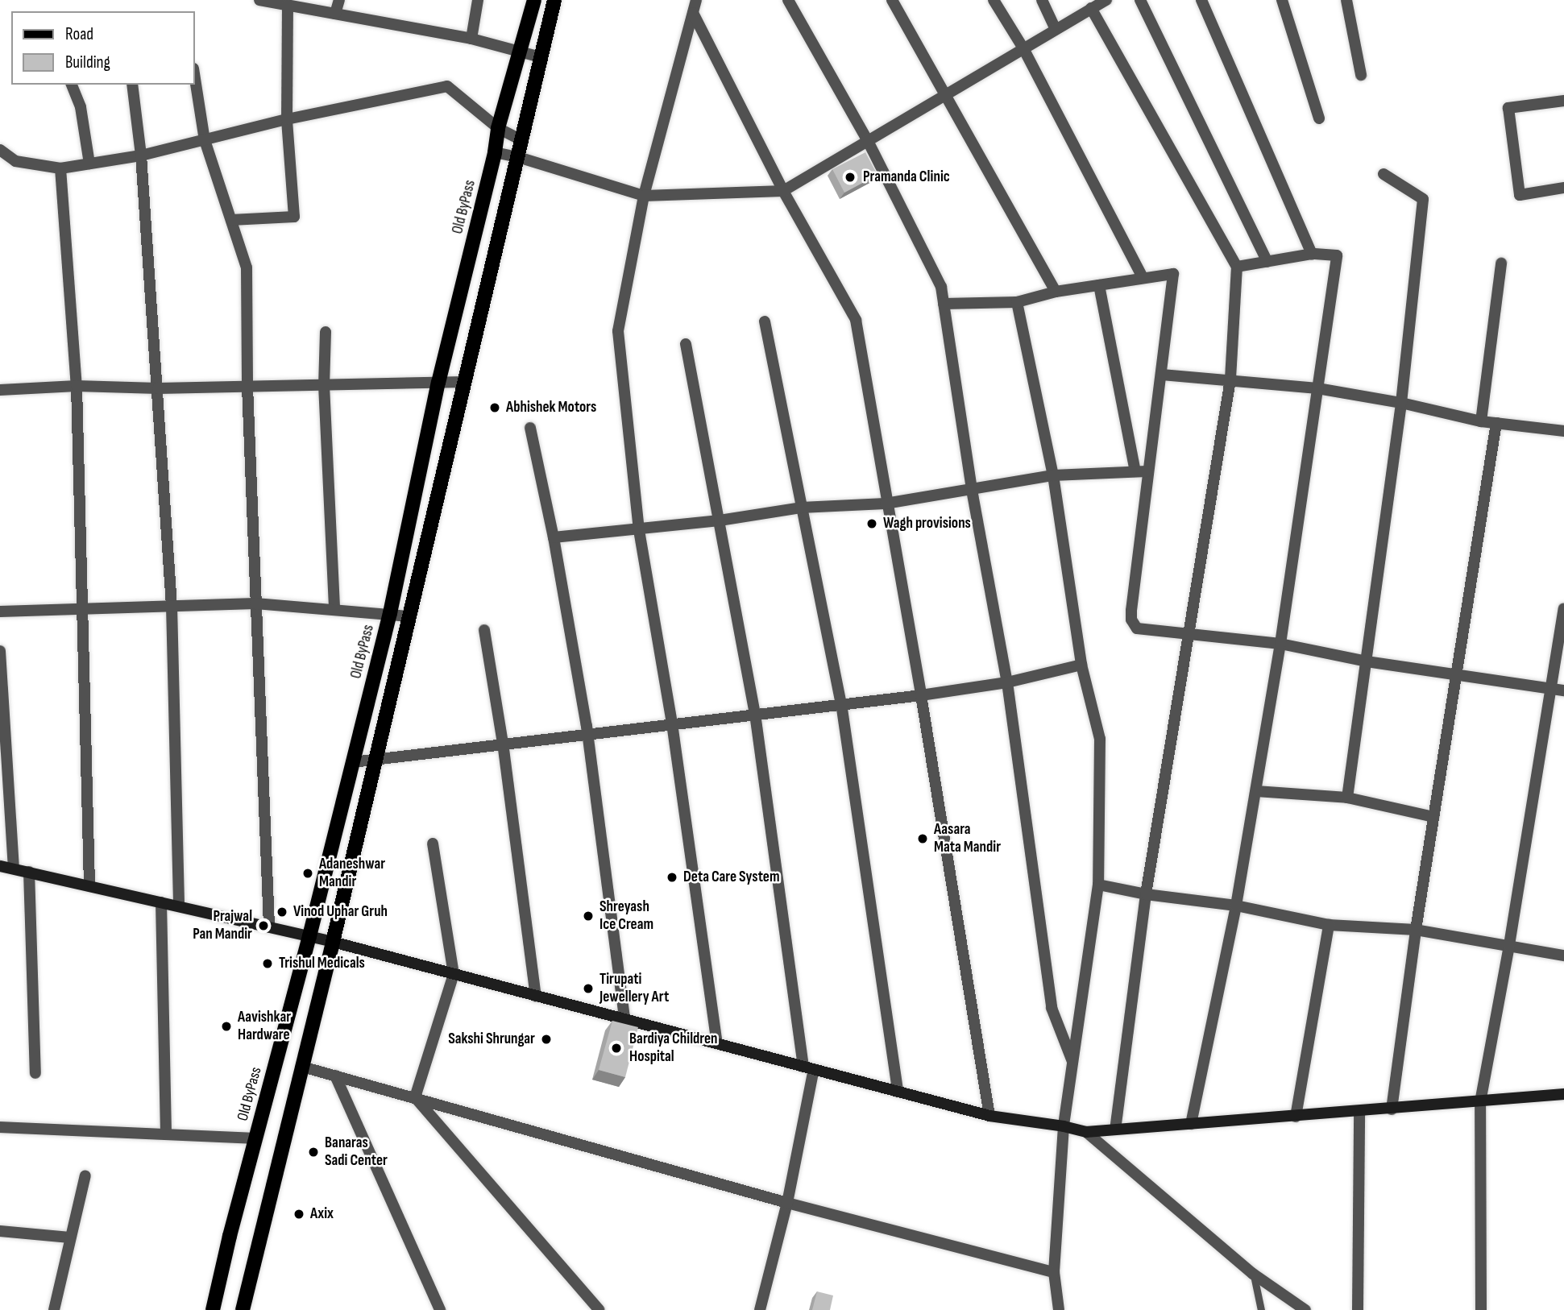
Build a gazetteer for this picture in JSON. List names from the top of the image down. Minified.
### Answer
{"streets":{"main road":["Old ByPass"]},"places":["Pramanda Clinic","Abhishek Motors","Wagh provisions","Aasara Mata Mandir","Adaneshwar Mandir","Deta Care System","Vinod Uphar Gruh","Shreyash Ice Cream","Prajwal Pan Mandir","Trishul Medicals","Tirupati Jewellery Art","Aavishkar Hardware","Sakshi Shrungar","Bardiya Children Hospital","Banaras Sadi Center","Axix"],"legend":["Road","Building"]}
